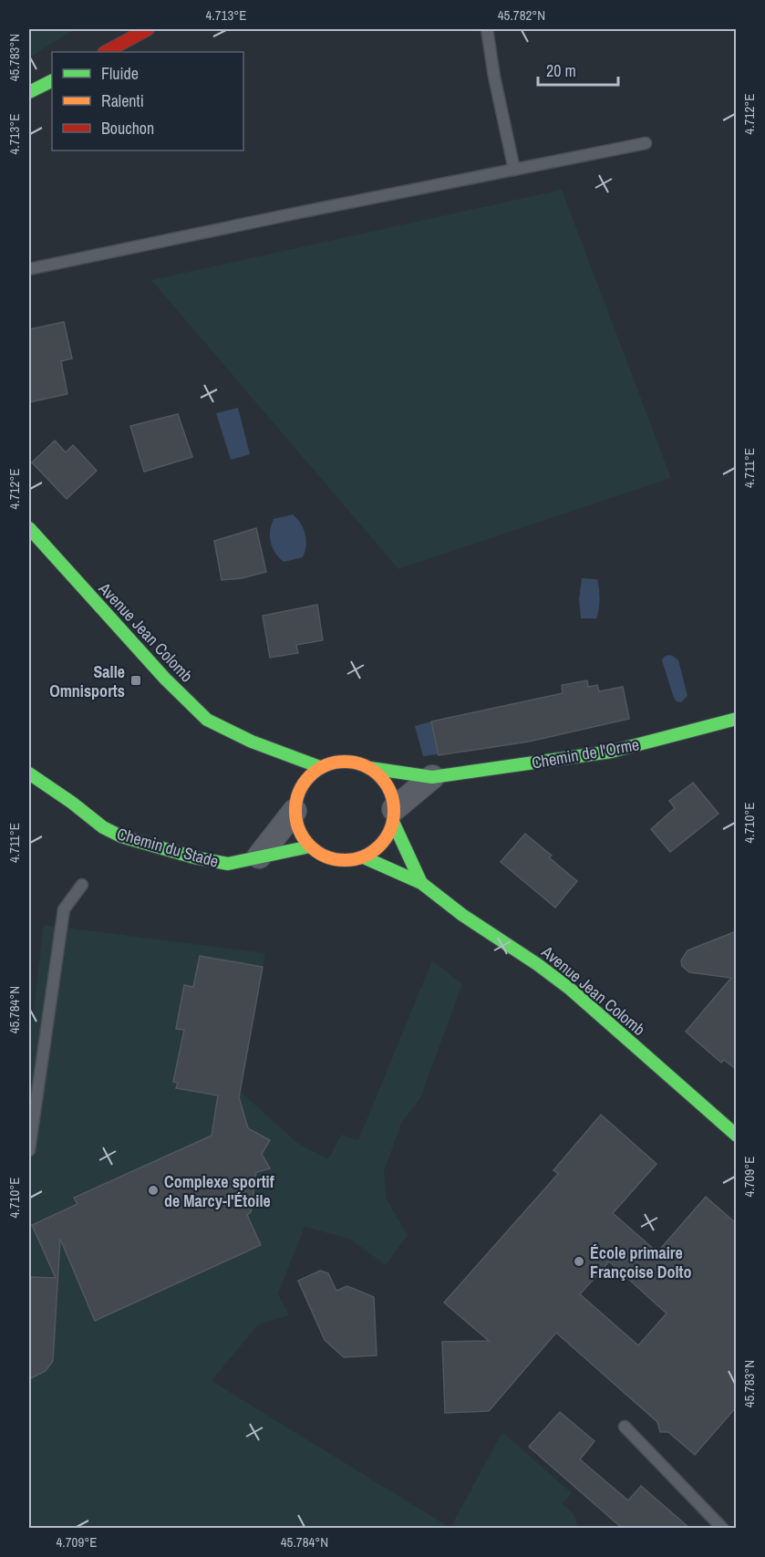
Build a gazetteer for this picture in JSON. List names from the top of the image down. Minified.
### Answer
{"streets":{"street":["Avenue Jean Colomb","Chemin de l'Orme","Chemin du Stade"]},"crossings":[["Avenue Jean Colomb","Chemin de l'Orme"],["Avenue Jean Colomb","Chemin du Stade"],["Chemin de l'Orme","Chemin du Stade"]],"places":{"transit":["Salle Omnisports"],"other":["Complexe sportif de Marcy-l'Étoile","École primaire Françoise Dolto"]},"legend":["Fluide","Ralenti","Bouchon"],"scale_bar":"20 m","coordinates":["4.713°E","45.782°N","45.783°N","4.712°E","4.711°E","4.710°E","45.784°N","4.709°E"]}
